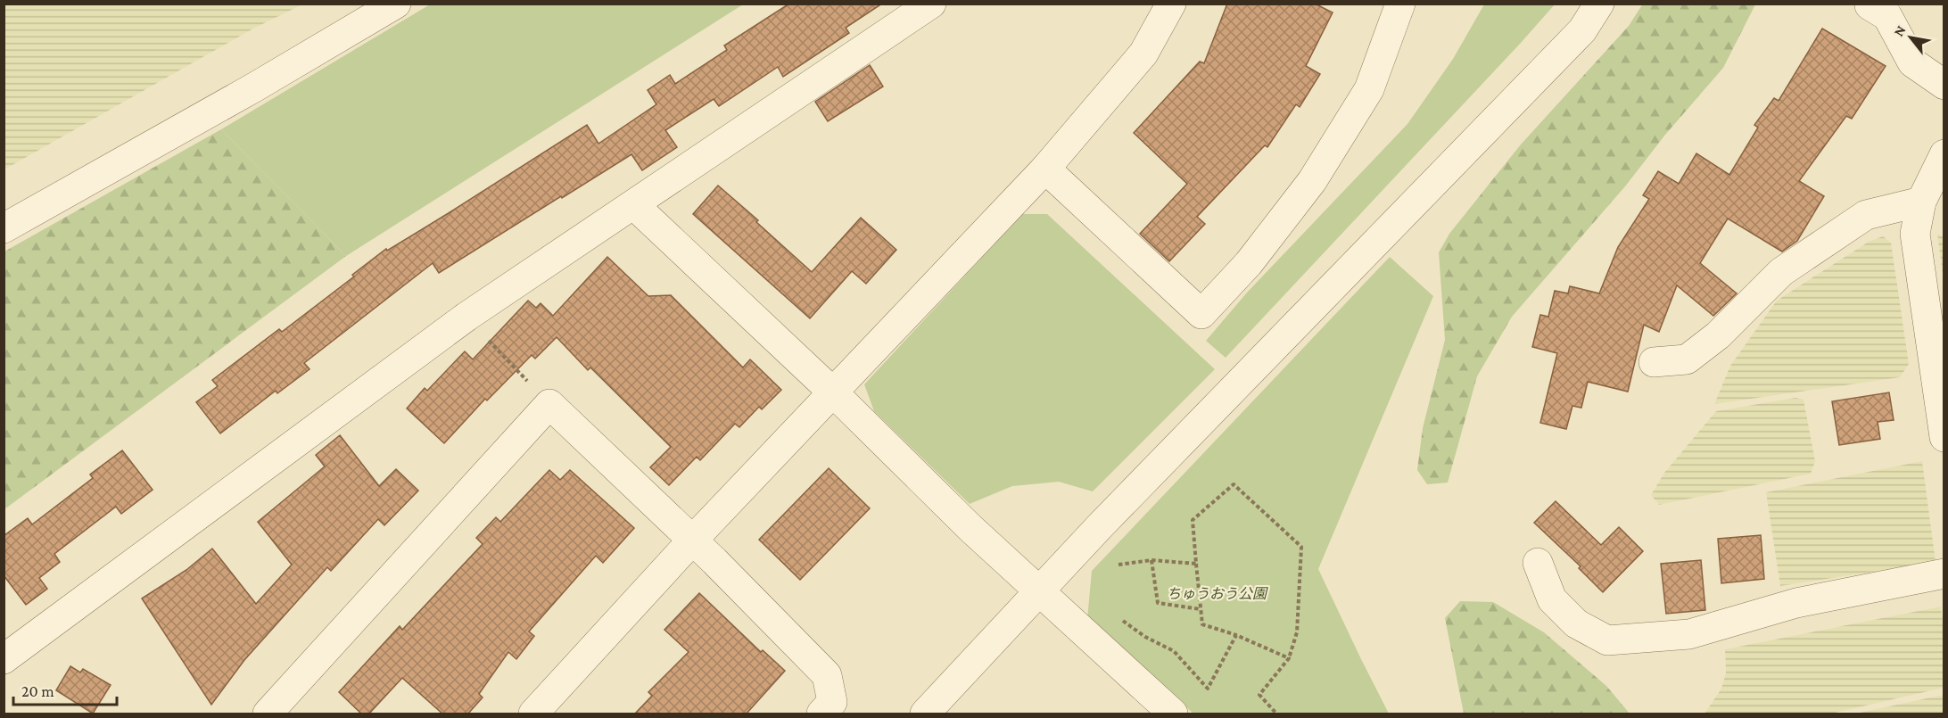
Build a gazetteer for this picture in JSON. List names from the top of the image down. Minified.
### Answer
{"parks":["ちゅうおう公園"],"scale_bar":"20 m","north":"top left"}
